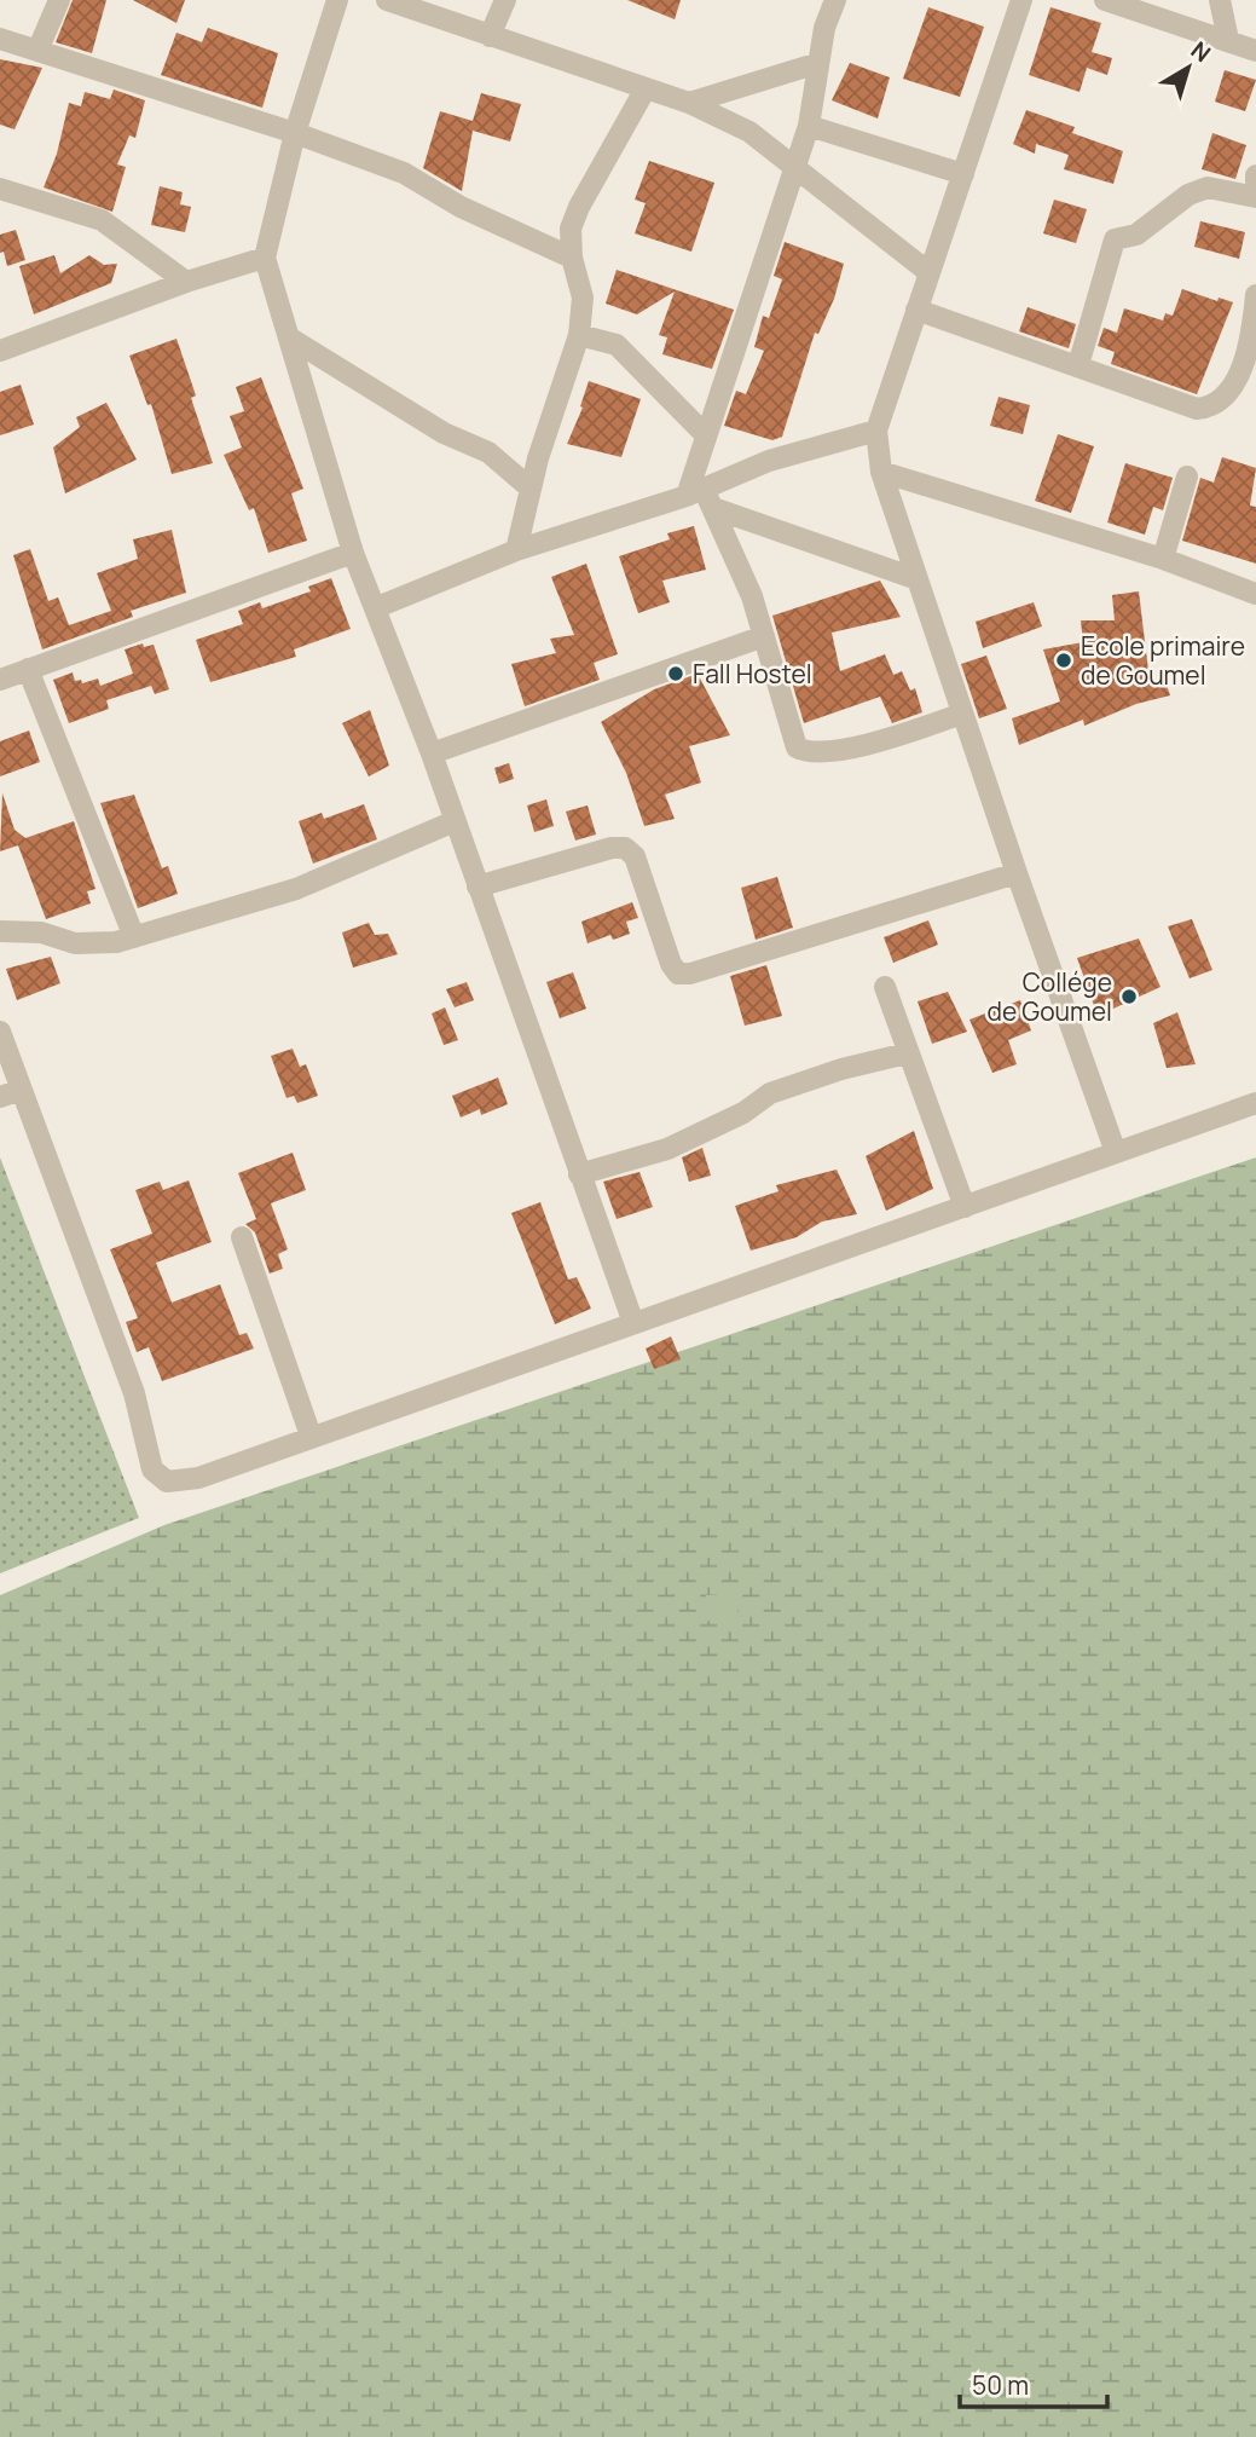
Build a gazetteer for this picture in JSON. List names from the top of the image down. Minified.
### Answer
{"places":["Ecole primaire de Goumel","Fall Hostel","Collége de Goumel"],"scale_bar":"50 m","north":"top right"}
